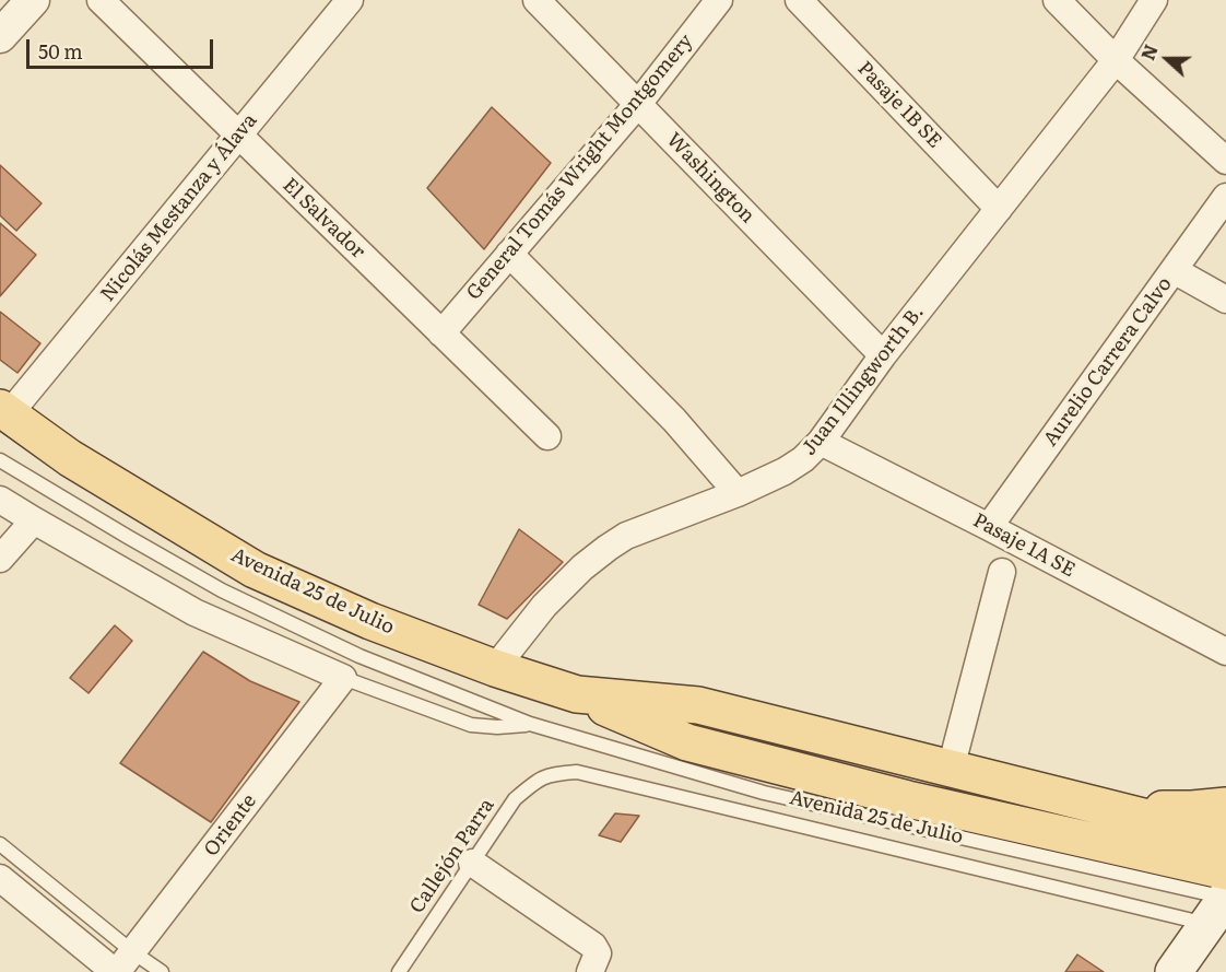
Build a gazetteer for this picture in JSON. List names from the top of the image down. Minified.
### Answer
{"streets":{"main road":["Avenida 25 de Julio"],"street":["Pasaje 1B SE","General Tomás Wright Montgomery","Washington","Nicolás Mestanza y Álava","El Salvador","Aurelio Carrera Calvo","Juan Illingworth B.","Pasaje 1A SE","Oriente"],"lane":["Callejón Parra"]},"crossings":[["Pasaje 1B SE","Juan Illingworth B."],["General Tomás Wright Montgomery","Washington"],["General Tomás Wright Montgomery","El Salvador"],["Washington","Juan Illingworth B."],["Nicolás Mestanza y Álava","El Salvador"],["Nicolás Mestanza y Álava","Avenida 25 de Julio"],["Aurelio Carrera Calvo","Pasaje 1A SE"],["Juan Illingworth B.","Pasaje 1A SE"],["Juan Illingworth B.","Avenida 25 de Julio"],["Avenida 25 de Julio","Oriente"],["Avenida 25 de Julio","Callejón Parra"]],"scale_bar":"50 m","north":"left"}
